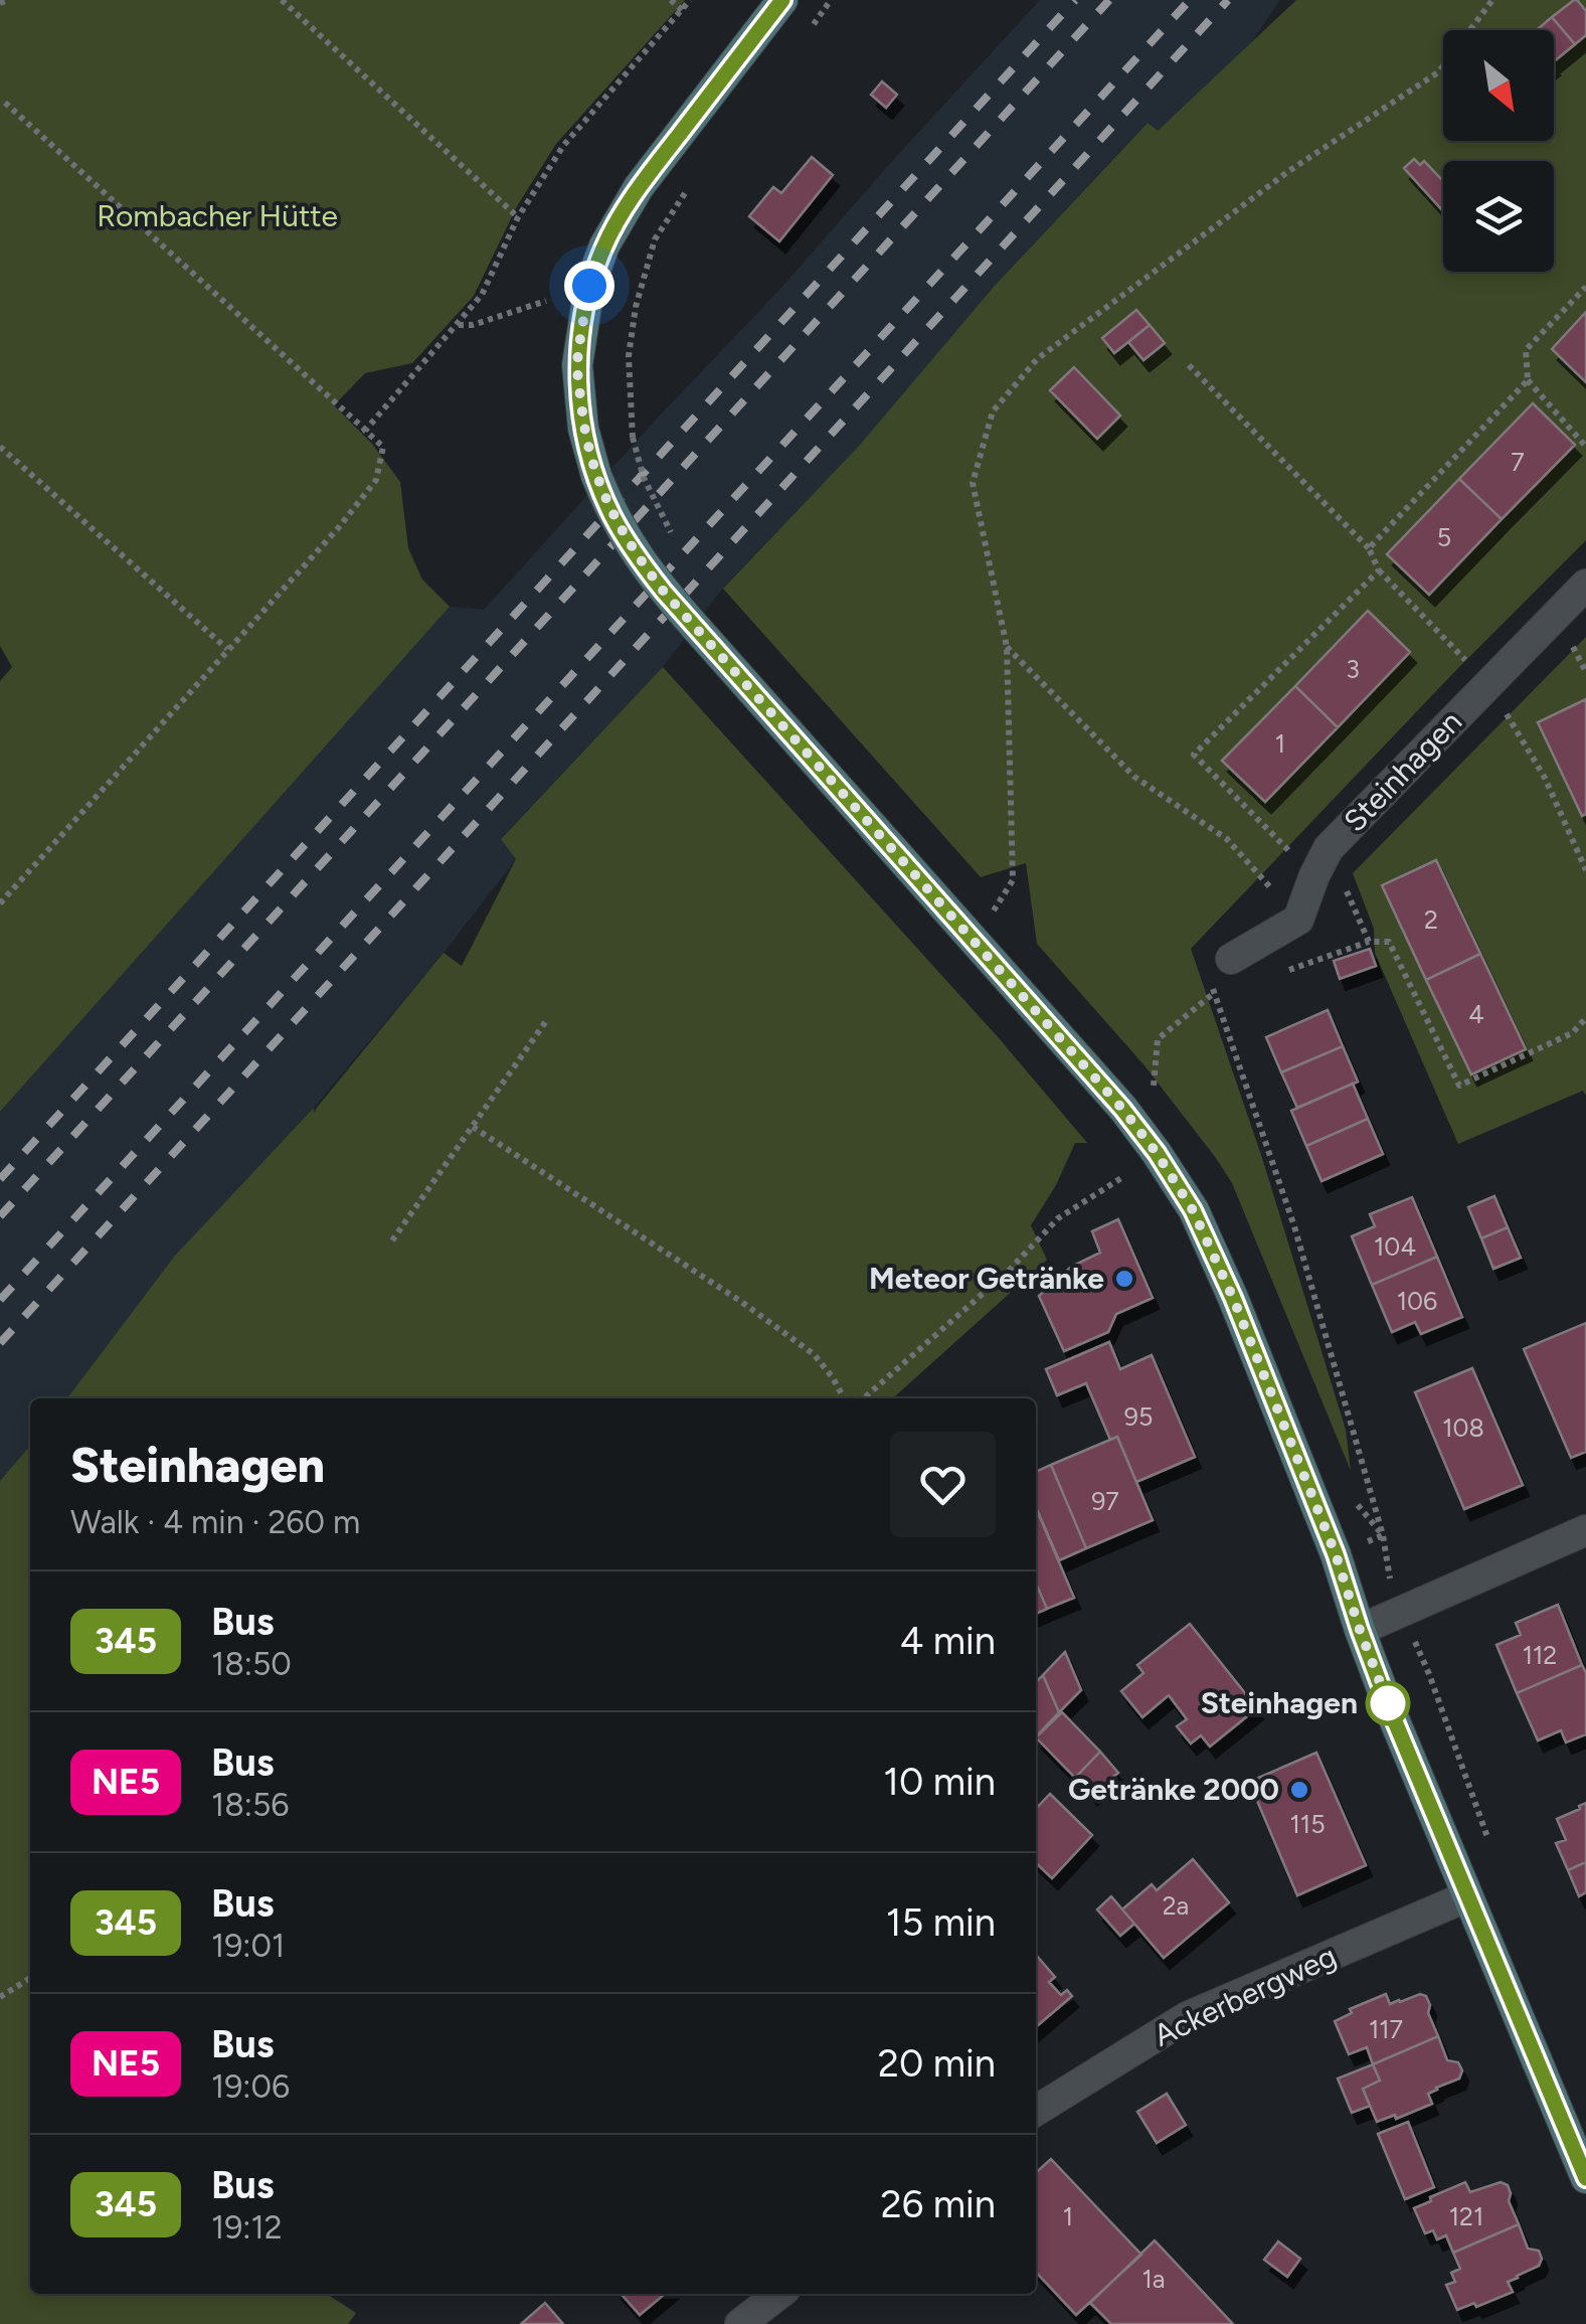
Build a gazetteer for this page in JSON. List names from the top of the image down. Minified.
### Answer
{"streets":{"street":["Steinhagen","Ackerbergweg"]},"parks":["Rombacher Hütte"],"places":["Meteor Getränke","Steinhagen","Getränke 2000"],"lines":["bus line 345"],"house_numbers":["7","5","3","1","2","4","104","106","95","108","97","112","115","2a","117","1","121","1a"],"north":"bottom right","page":{"heading":["Steinhagen","Walk · 4 min · 260 m"],"list":[{"mark":"345","name":"Bus","note":"18:50","value":"4 min"},{"mark":"NE5","name":"Bus","note":"18:56","value":"10 min"},{"mark":"345","name":"Bus","note":"19:01","value":"15 min"},{"mark":"NE5","name":"Bus","note":"19:06","value":"20 min"},{"mark":"345","name":"Bus","note":"19:12","value":"26 min"}]}}
